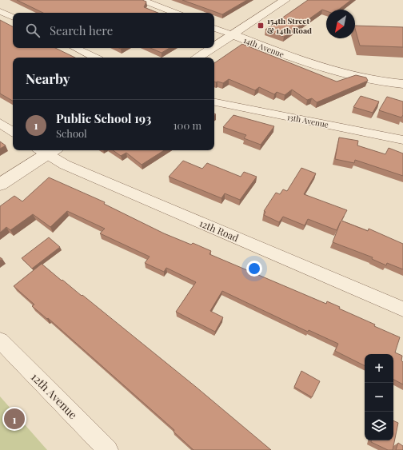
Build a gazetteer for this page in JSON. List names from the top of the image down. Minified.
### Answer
{"streets":{"street":["14th Avenue","13th Avenue","12th Road","12th Avenue"]},"places":{"transit":["154th Street & 14th Road"]},"north":"bottom left","page":{"search":"Search here","heading":"Nearby","list":[{"mark":"1","name":"Public School 193","note":"School","value":"100 m"}],"map_buttons":["+","−"],"pins":"1"}}
